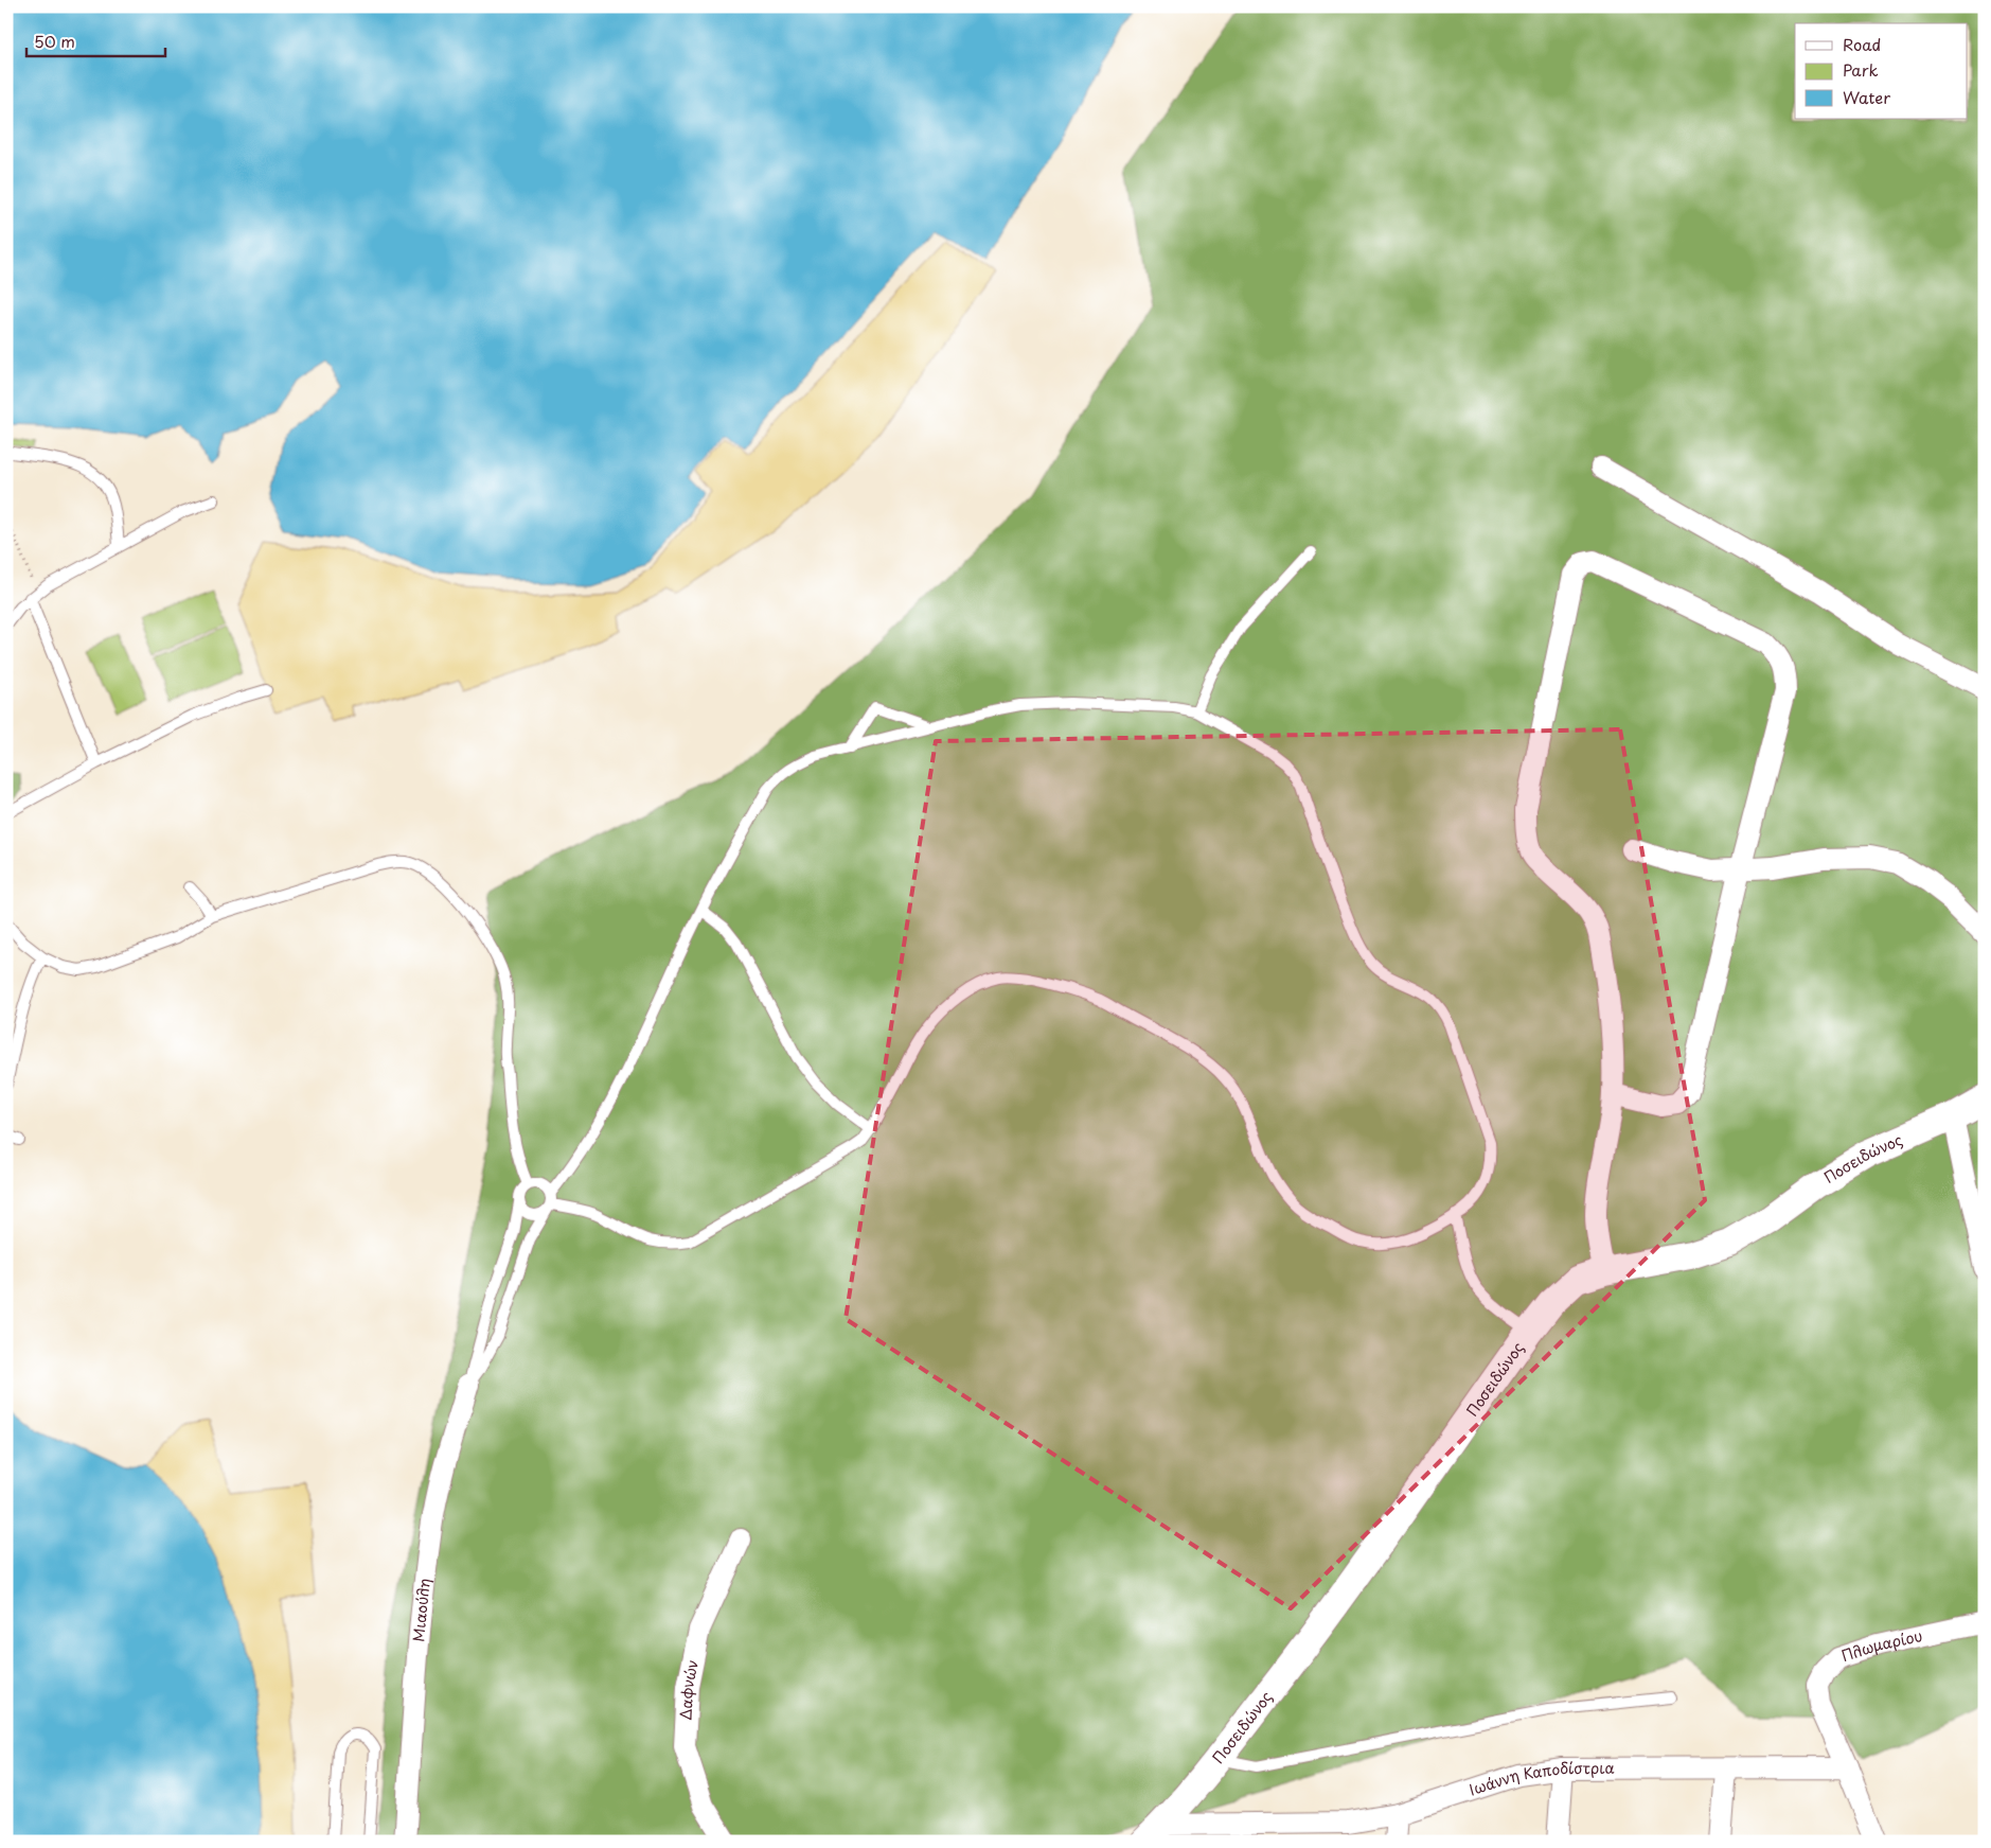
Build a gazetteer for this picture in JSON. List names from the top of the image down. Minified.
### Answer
{"streets":{"street":["Ποσειδώνος","Μιαούλη","Πλωμαρίου","Δαφνών","Ιωάννη Καποδίστρια"]},"crossings":[["Ποσειδώνος","Ιωάννη Καποδίστρια"],["Πλωμαρίου","Ιωάννη Καποδίστρια"]],"legend":["Road","Park","Water"],"scale_bar":"50 m"}
